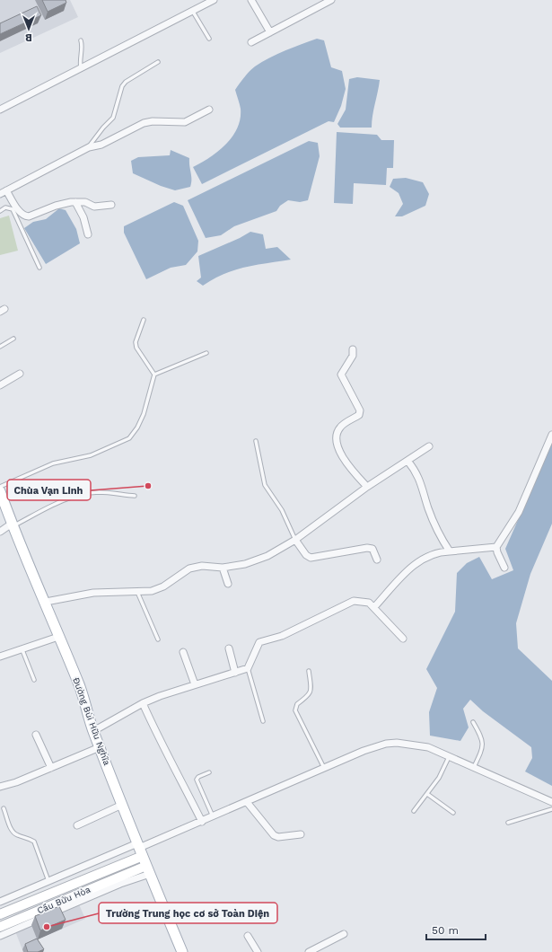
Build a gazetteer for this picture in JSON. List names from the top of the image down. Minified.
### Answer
{"streets":{"main road":["Đường Bùi Hữu Nghĩa","Cầu Bửu Hòa"]},"crossings":[["Đường Bùi Hữu Nghĩa","Cầu Bửu Hòa"]],"places":["Chùa Vạn Linh","Trường Trung học cơ sở Toàn Diện"],"scale_bar":"50 m","north":"bottom"}
